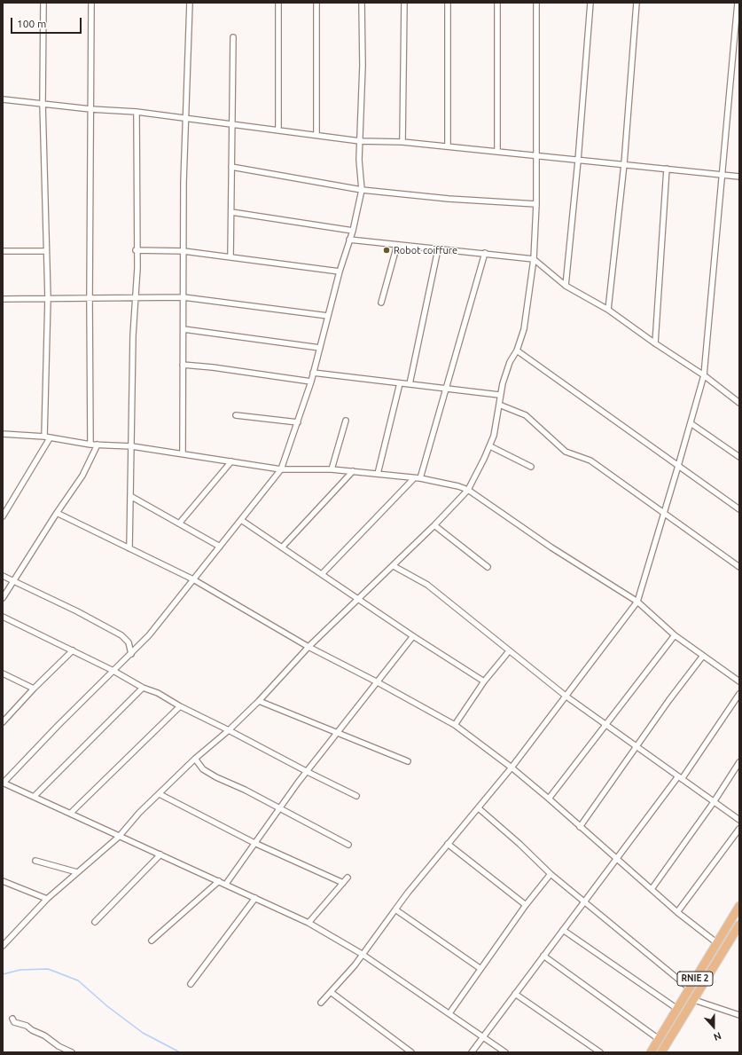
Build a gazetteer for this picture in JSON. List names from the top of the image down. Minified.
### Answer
{"streets":{"main road":["RNIE 2"]},"places":["Robot coiffure"],"scale_bar":"100 m","north":"bottom"}
